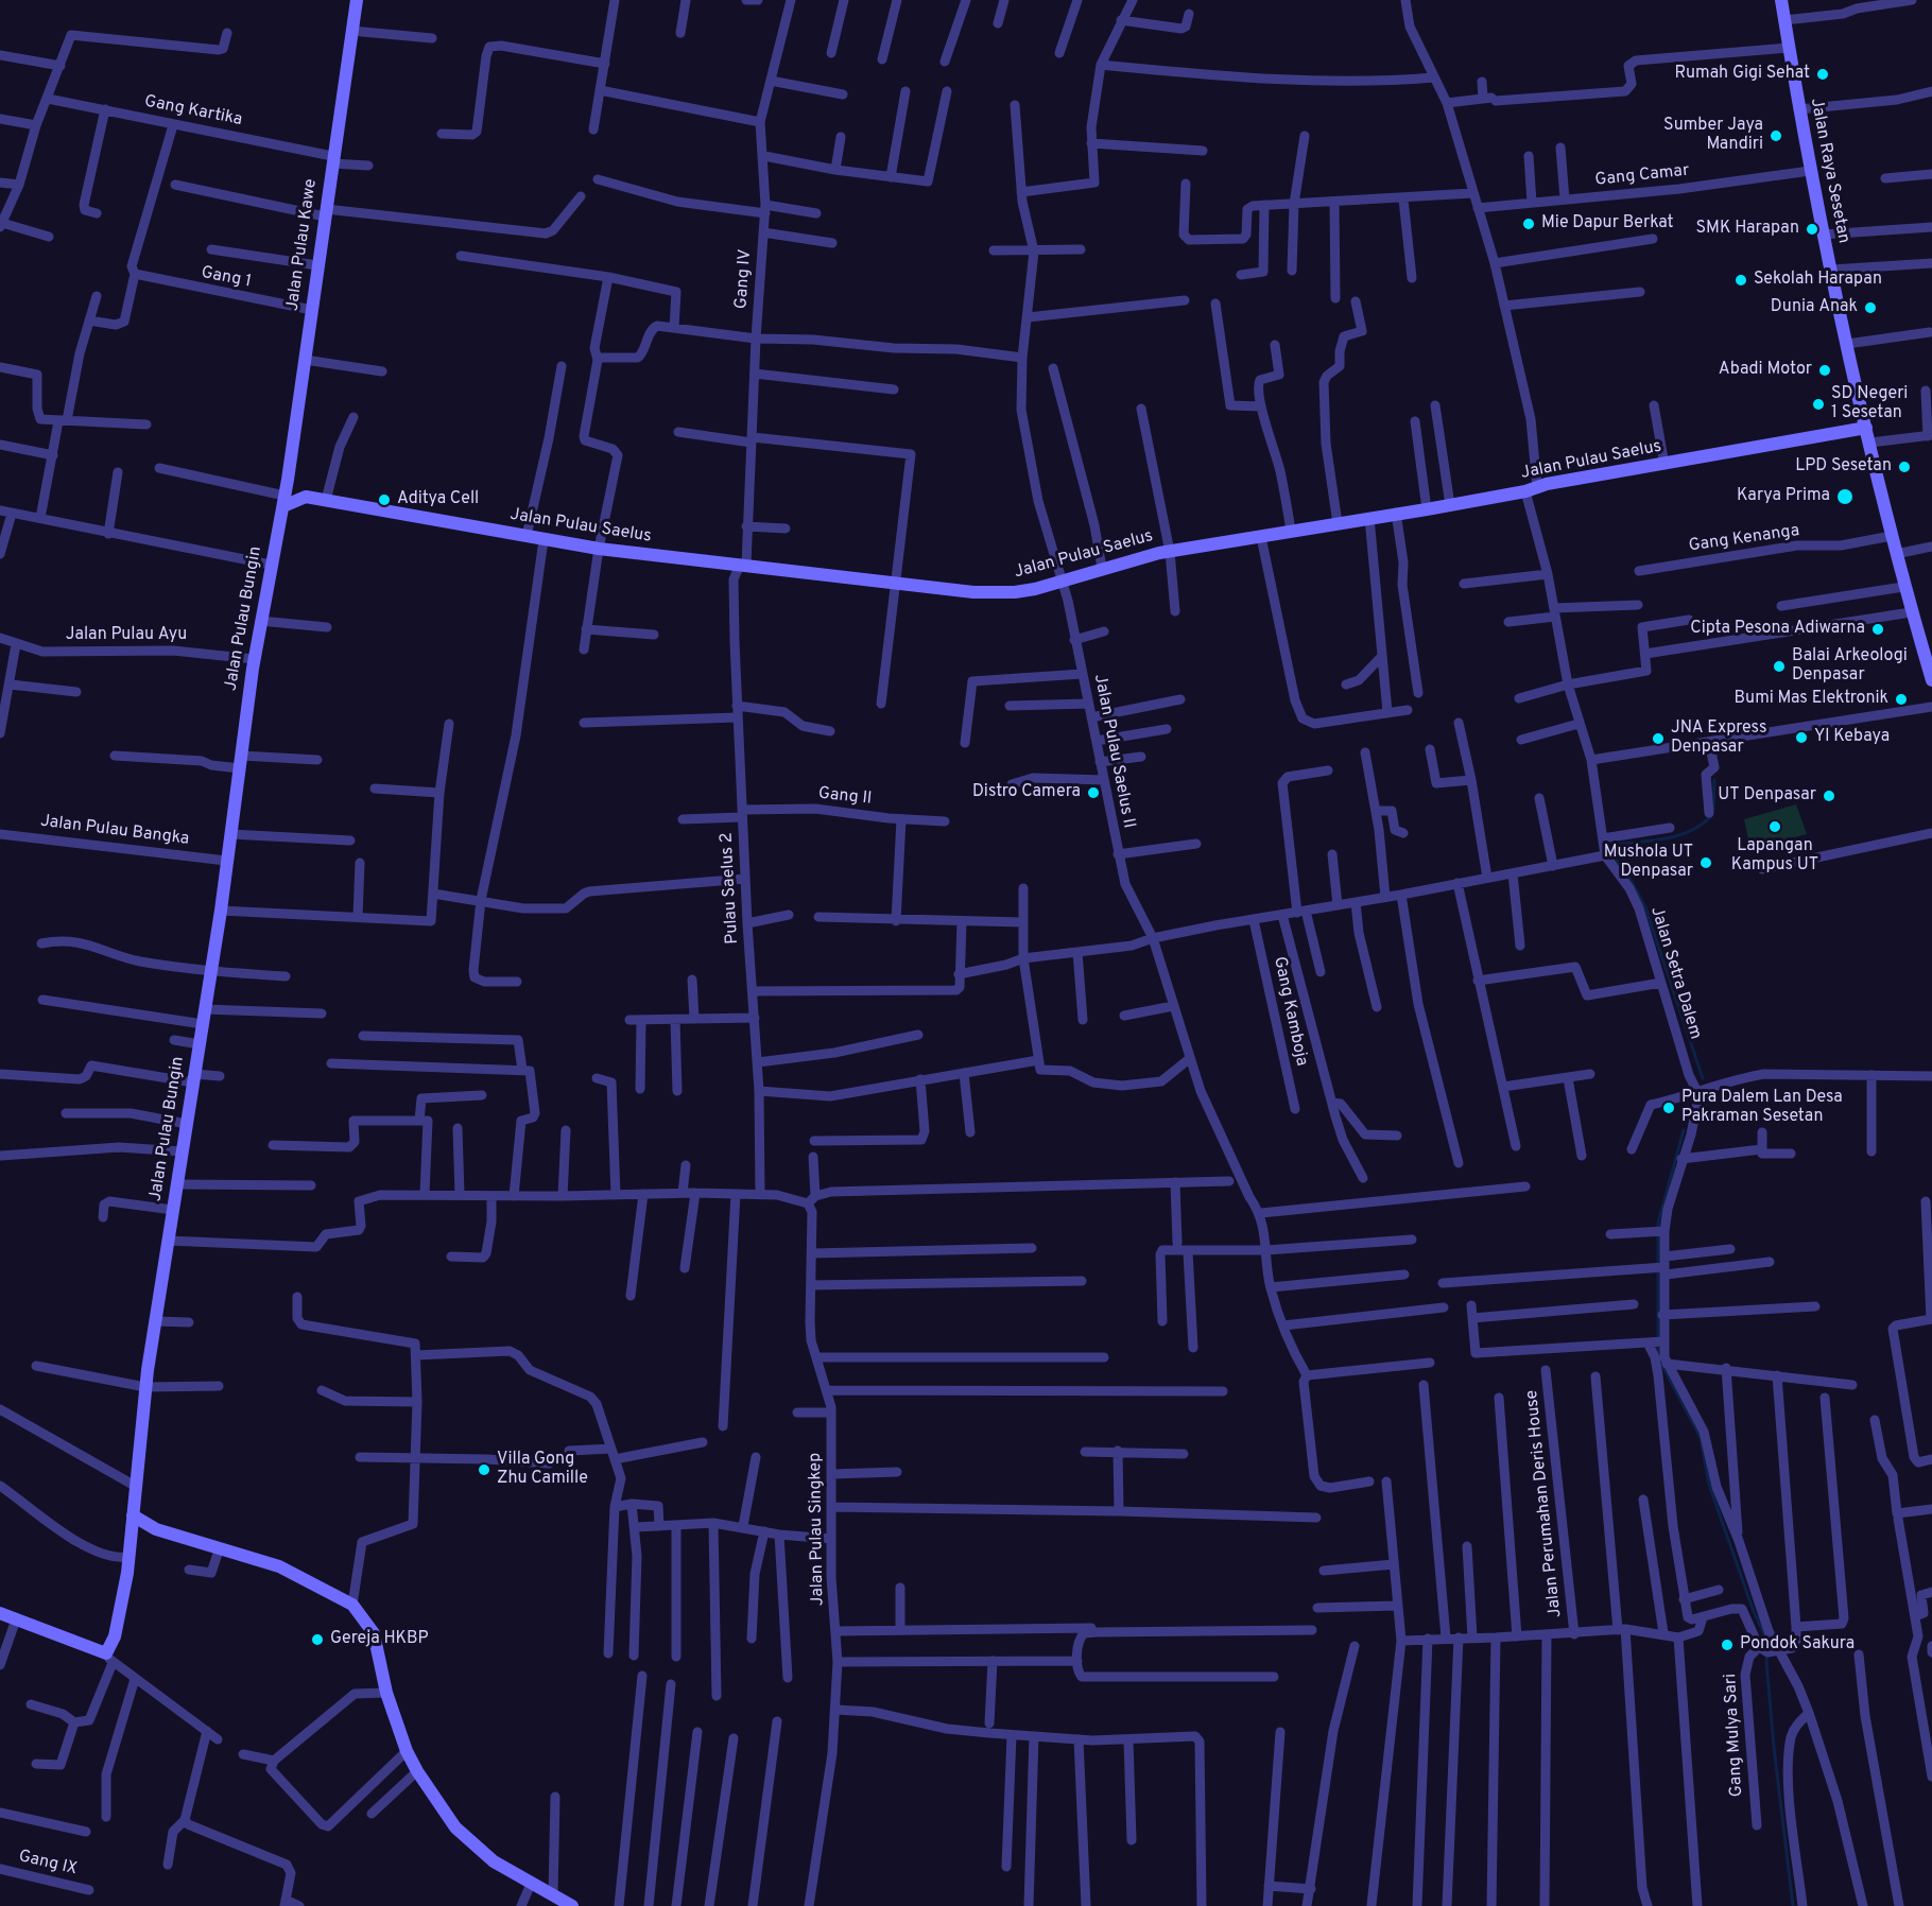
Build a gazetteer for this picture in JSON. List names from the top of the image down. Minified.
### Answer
{"streets":{"street":["Gang Kartika","Jalan Raya Sesetan","Gang Camar","Jalan Pulau Kawe","Gang 1","Gang IV","Jalan Pulau Saelus","Gang Kenanga","Jalan Pulau Bungin","Jalan Pulau Ayu","Jalan Pulau Saelus II","Gang II","Jalan Pulau Bangka","Pulau Saelus 2","Jalan Setra Dalem","Gang Kamboja","Jalan Perumahan Deris House","Jalan Pulau Singkep","Gang Mulya Sari","Gang IX"]},"crossings":[["Gang Kartika","Jalan Pulau Kawe"],["Jalan Raya Sesetan","Gang Camar"],["Jalan Raya Sesetan","Jalan Pulau Saelus"],["Jalan Raya Sesetan","Gang Kenanga"],["Gang Camar","Jalan Setra Dalem"],["Jalan Pulau Kawe","Gang 1"],["Jalan Pulau Kawe","Jalan Pulau Bungin"],["Gang IV","Jalan Pulau Saelus"],["Gang IV","Pulau Saelus 2"],["Jalan Pulau Saelus","Jalan Pulau Saelus II"],["Jalan Pulau Saelus","Pulau Saelus 2"],["Jalan Pulau Saelus","Jalan Setra Dalem"],["Jalan Pulau Bungin","Jalan Pulau Ayu"],["Jalan Pulau Bungin","Jalan Pulau Bangka"],["Gang II","Pulau Saelus 2"]],"places":["Rumah Gigi Sehat","Sumber Jaya Mandiri","Mie Dapur Berkat","SMK Harapan","Sekolah Harapan","Dunia Anak","Abadi Motor","SD Negeri 1 Sesetan","LPD Sesetan","Karya Prima","Aditya Cell","Cipta Pesona Adiwarna","Balai Arkeologi Denpasar","Bumi Mas Elektronik","Yl Kebaya","JNA Express Denpasar","Distro Camera","UT Denpasar","Lapangan Kampus UT","Mushola UT Denpasar","Pura Dalem Lan Desa Pakraman Sesetan","Villa Gong Zhu Camille","Gereja HKBP","Pondok Sakura"]}
